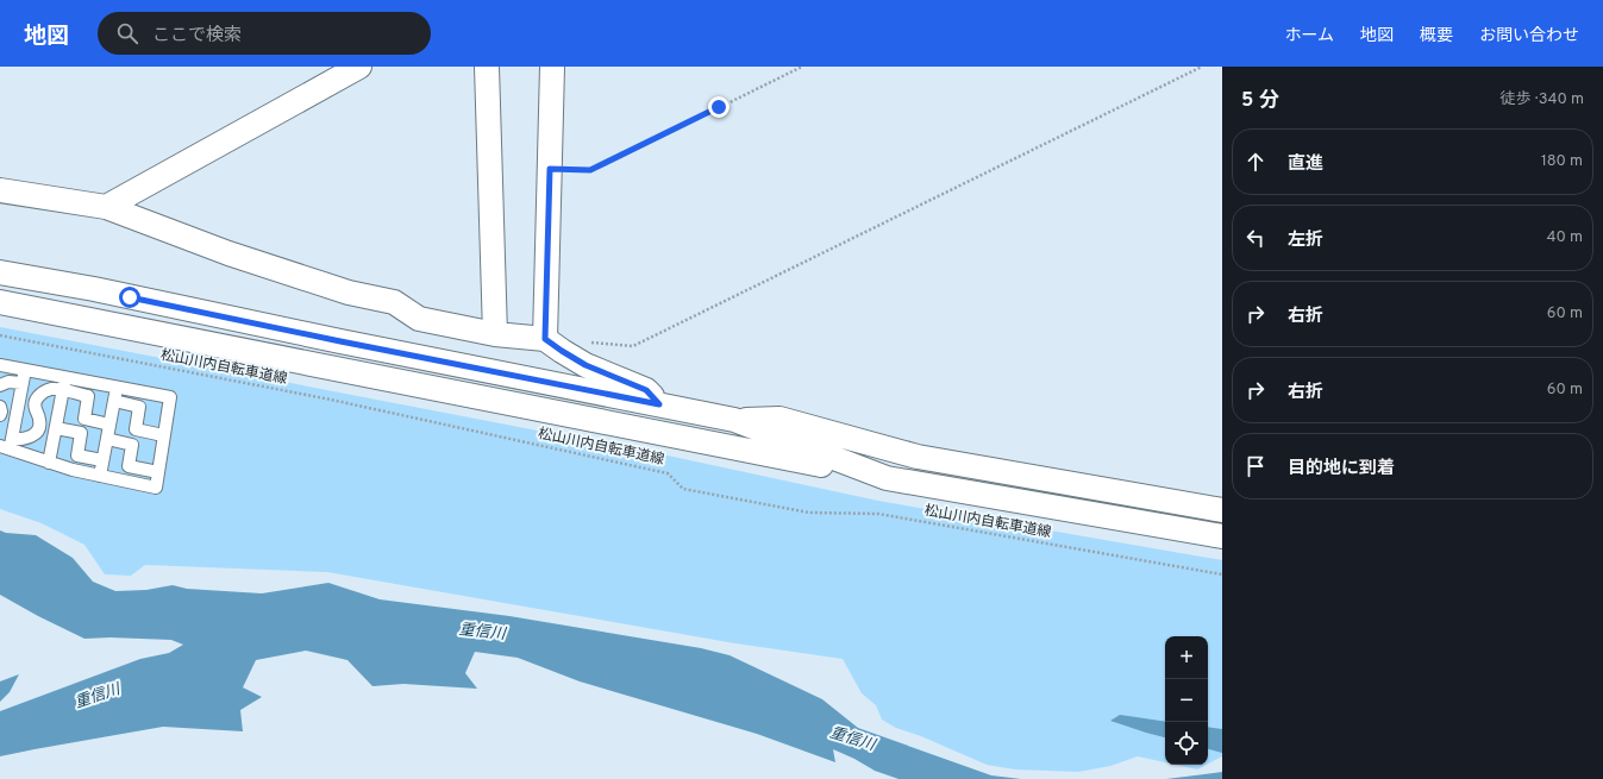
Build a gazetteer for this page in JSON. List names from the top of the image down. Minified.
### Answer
{"streets":{"path":["松山川内自転車道線"]},"water":["重信川"],"page":{"header":"地図","search":"ここで検索","nav":["ホーム","地図","概要","お問い合わせ"],"heading":["5 分","徒歩 · 340 m"],"list":[["直進","180 m"],["左折","40 m"],["右折","60 m"],["右折","60 m"],"目的地に到着"],"map_buttons":["+","−"]}}
